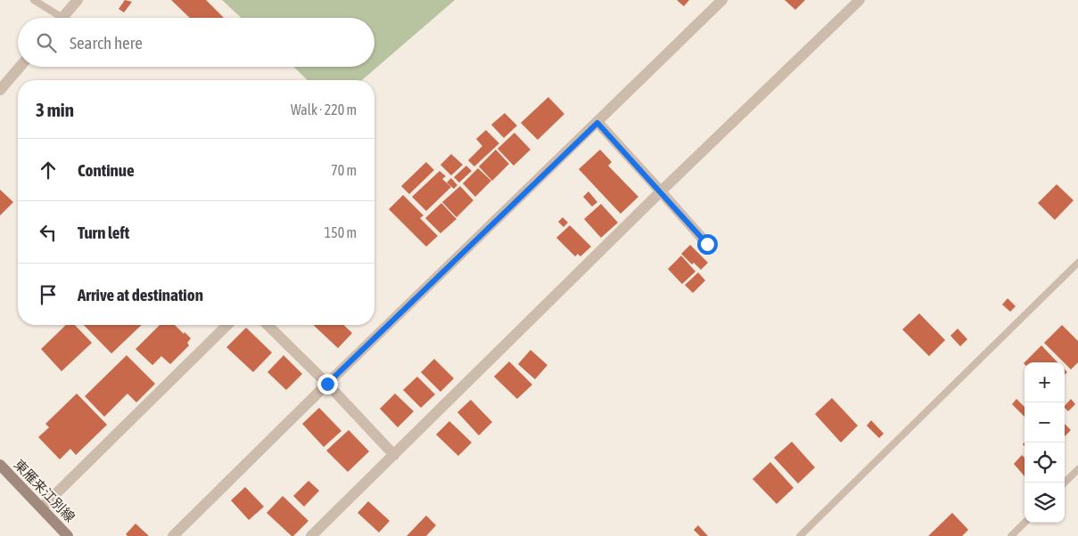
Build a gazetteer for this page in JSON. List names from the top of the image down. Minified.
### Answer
{"streets":{"main road":["東雁来江別線"]},"page":{"search":"Search here","heading":["3 min","Walk · 220 m"],"list":[["Continue","70 m"],["Turn left","150 m"],"Arrive at destination"],"map_buttons":["+","−"]}}
